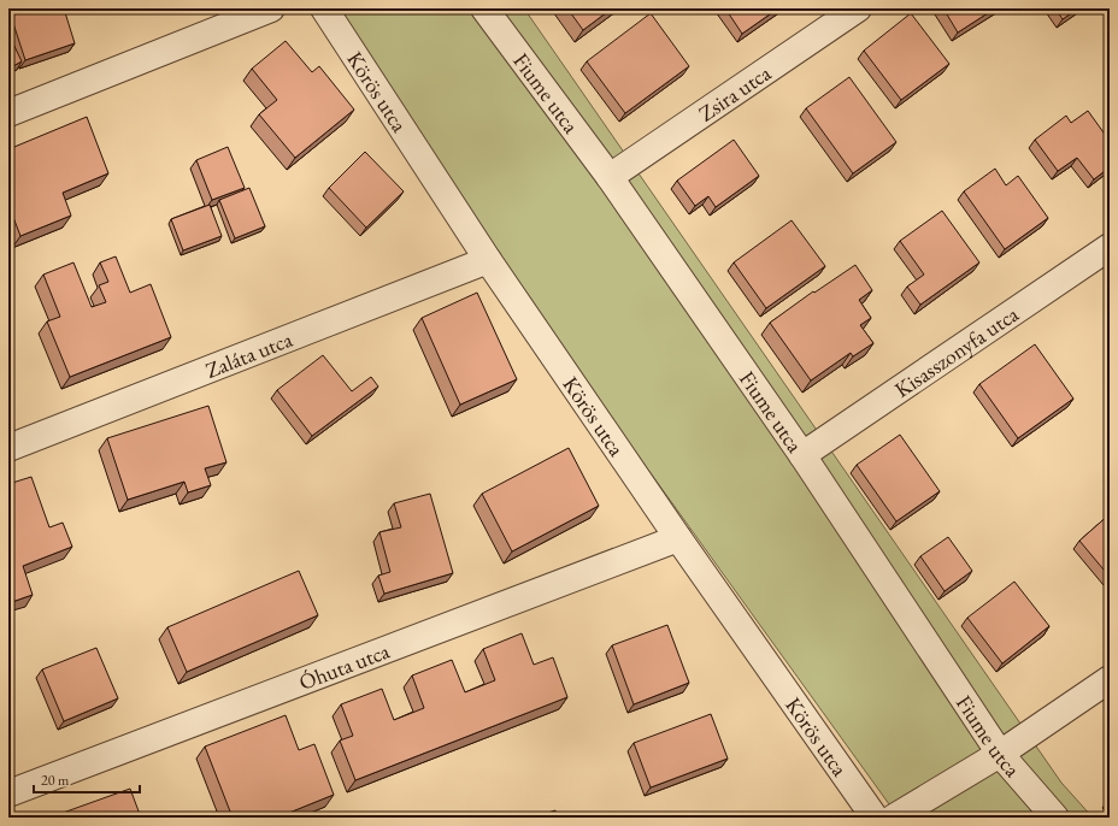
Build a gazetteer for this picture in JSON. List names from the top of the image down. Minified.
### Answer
{"streets":{"street":["Körös utca","Fiume utca","Zsira utca","Kisasszonyfa utca","Zaláta utca","Óhuta utca"]},"crossings":[["Körös utca","Zaláta utca"],["Körös utca","Óhuta utca"],["Fiume utca","Zsira utca"],["Fiume utca","Kisasszonyfa utca"]],"scale_bar":"20 m"}
